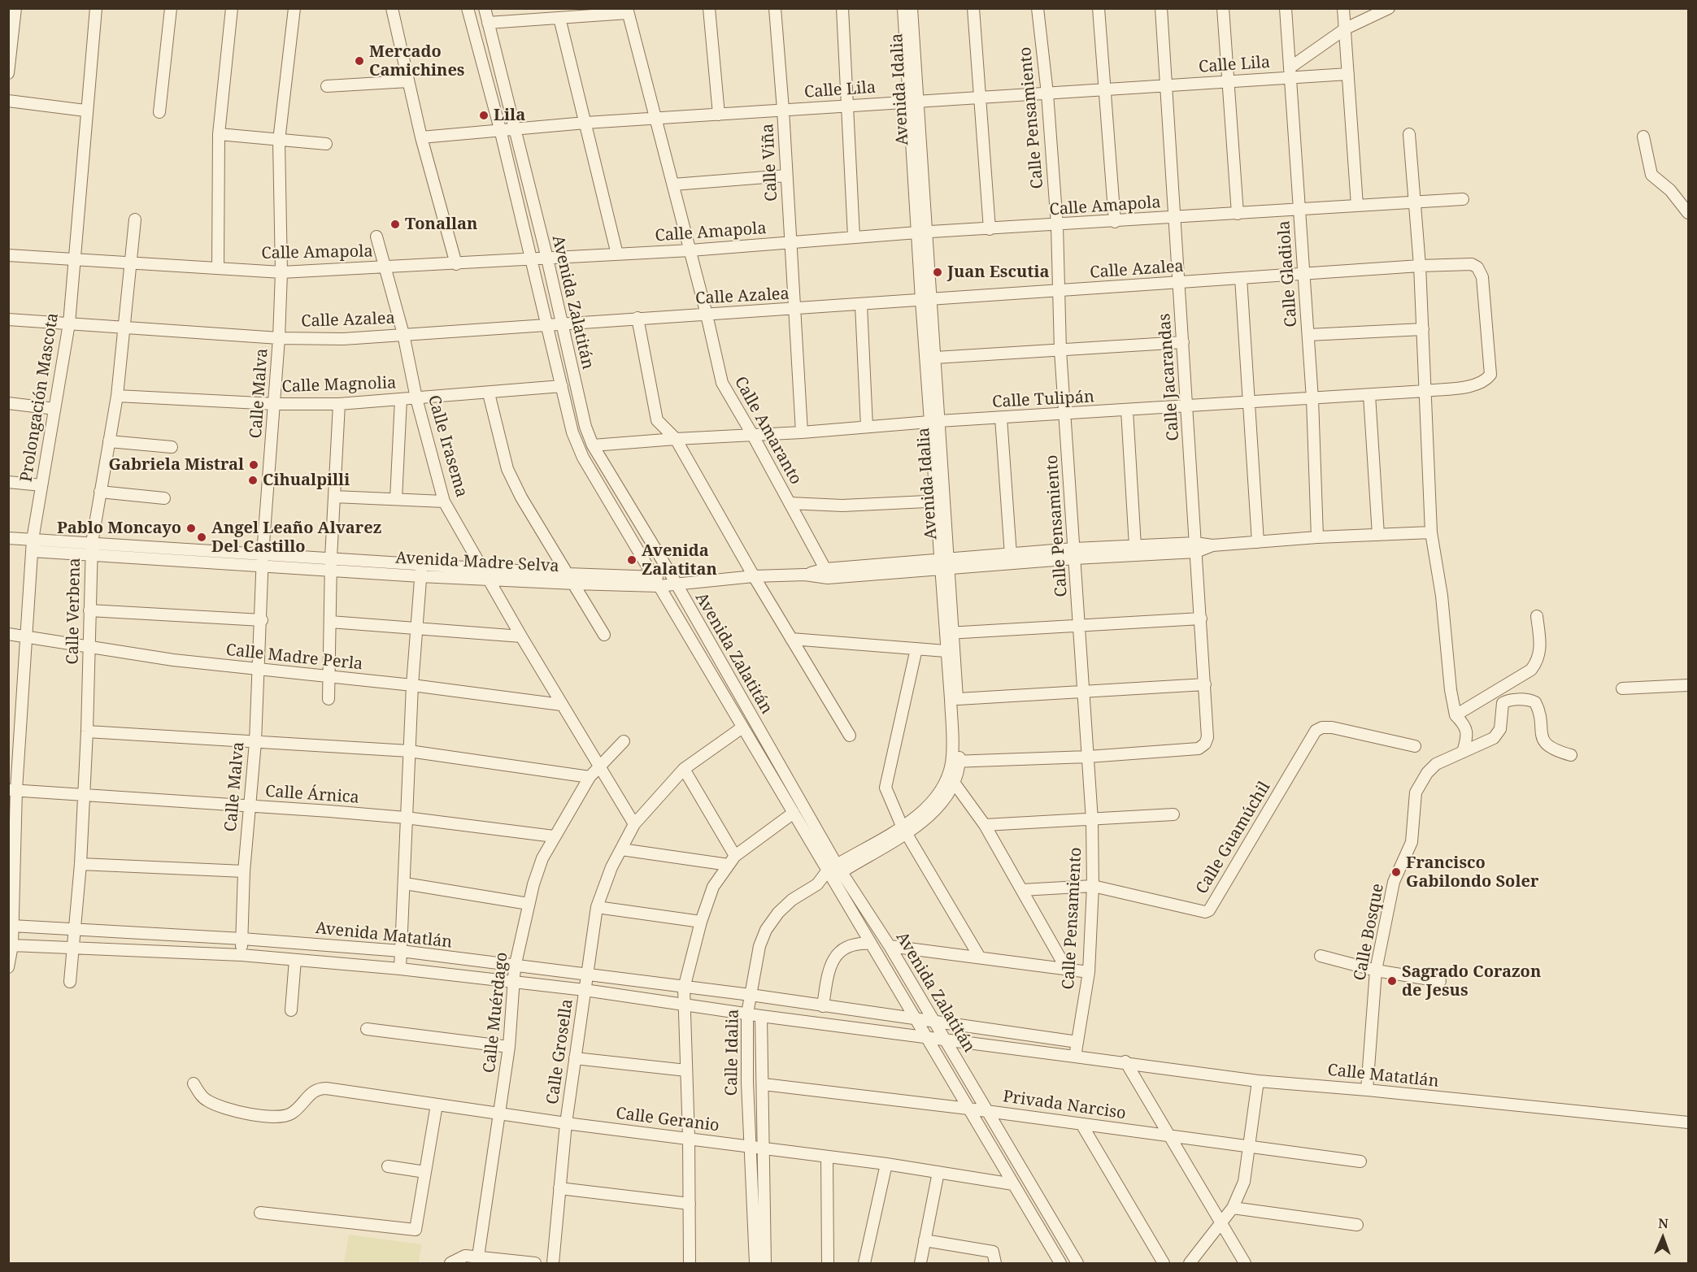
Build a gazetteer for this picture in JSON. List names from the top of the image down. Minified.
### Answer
{"streets":{"street":["Calle Lila","Avenida Idalia","Calle Pensamiento","Calle Viña","Calle Amapola","Calle Azalea","Calle Gladiola","Avenida Zalatitán","Calle Jacarandas","Calle Magnolia","Calle Malva","Prolongación Mascota","Calle Tulipán","Calle Amaranto","Calle Irasema","Avenida Madre Selva","Calle Verbena","Calle Madre Perla","Calle Árnica","Calle Guamúchil","Calle Bosque","Avenida Matatlán","Calle Muérdago","Calle Grosella","Calle Idalia","Calle Matatlán","Privada Narciso","Calle Geranio"]},"crossings":[["Calle Lila","Avenida Idalia"],["Calle Lila","Calle Pensamiento"],["Calle Lila","Calle Viña"],["Calle Lila","Calle Gladiola"],["Calle Lila","Avenida Zalatitán"],["Calle Lila","Calle Jacarandas"],["Calle Lila","Calle Amaranto"],["Avenida Idalia","Calle Amapola"],["Avenida Idalia","Calle Azalea"],["Avenida Idalia","Avenida Zalatitán"],["Avenida Idalia","Calle Tulipán"],["Avenida Idalia","Avenida Madre Selva"],["Avenida Idalia","Calle Idalia"],["Calle Pensamiento","Calle Amapola"],["Calle Pensamiento","Calle Azalea"],["Calle Pensamiento","Calle Jacarandas"],["Calle Pensamiento","Calle Tulipán"],["Calle Pensamiento","Avenida Madre Selva"],["Calle Pensamiento","Calle Guamúchil"],["Calle Viña","Calle Amapola"],["Calle Viña","Calle Azalea"],["Calle Viña","Calle Tulipán"],["Calle Amapola","Calle Gladiola"],["Calle Amapola","Avenida Zalatitán"],["Calle Amapola","Calle Jacarandas"],["Calle Amapola","Calle Malva"],["Calle Amapola","Prolongación Mascota"],["Calle Amapola","Calle Amaranto"],["Calle Amapola","Calle Irasema"],["Calle Amapola","Calle Verbena"],["Calle Azalea","Calle Gladiola"],["Calle Azalea","Avenida Zalatitán"],["Calle Azalea","Calle Jacarandas"],["Calle Azalea","Calle Malva"],["Calle Azalea","Prolongación Mascota"],["Calle Azalea","Calle Tulipán"],["Calle Azalea","Calle Amaranto"],["Calle Azalea","Calle Irasema"],["Calle Azalea","Calle Verbena"],["Calle Gladiola","Calle Tulipán"],["Calle Gladiola","Avenida Madre Selva"],["Avenida Zalatitán","Calle Magnolia"],["Avenida Zalatitán","Calle Tulipán"],["Avenida Zalatitán","Avenida Madre Selva"],["Avenida Zalatitán","Calle Grosella"],["Avenida Zalatitán","Calle Idalia"],["Avenida Zalatitán","Calle Matatlán"],["Avenida Zalatitán","Privada Narciso"],["Avenida Zalatitán","Calle Geranio"],["Calle Jacarandas","Calle Tulipán"],["Calle Jacarandas","Avenida Madre Selva"],["Calle Magnolia","Calle Malva"],["Calle Magnolia","Calle Irasema"],["Calle Magnolia","Calle Verbena"],["Calle Malva","Avenida Madre Selva"],["Calle Malva","Calle Madre Perla"],["Calle Malva","Calle Árnica"],["Calle Malva","Avenida Matatlán"],["Prolongación Mascota","Avenida Madre Selva"],["Prolongación Mascota","Calle Madre Perla"],["Prolongación Mascota","Calle Árnica"],["Prolongación Mascota","Avenida Matatlán"],["Calle Tulipán","Calle Amaranto"],["Calle Amaranto","Avenida Madre Selva"],["Calle Irasema","Avenida Madre Selva"],["Calle Irasema","Calle Madre Perla"],["Calle Irasema","Calle Muérdago"],["Calle Irasema","Calle Grosella"],["Avenida Madre Selva","Calle Verbena"],["Calle Verbena","Calle Madre Perla"],["Calle Verbena","Calle Árnica"],["Calle Verbena","Avenida Matatlán"],["Calle Árnica","Calle Muérdago"],["Calle Bosque","Calle Matatlán"],["Avenida Matatlán","Calle Muérdago"],["Avenida Matatlán","Calle Grosella"],["Avenida Matatlán","Calle Idalia"],["Avenida Matatlán","Calle Matatlán"],["Calle Muérdago","Calle Geranio"],["Calle Grosella","Calle Geranio"],["Calle Idalia","Calle Matatlán"],["Calle Idalia","Privada Narciso"],["Calle Idalia","Calle Geranio"]],"places":["Mercado Camichines","Lila","Tonallan","Juan Escutia","Gabriela Mistral","Cihualpilli","Pablo Moncayo","Angel Leaño Alvarez Del Castillo","Avenida Zalatitan","Francisco Gabilondo Soler","Sagrado Corazon de Jesus"],"north":"top"}
